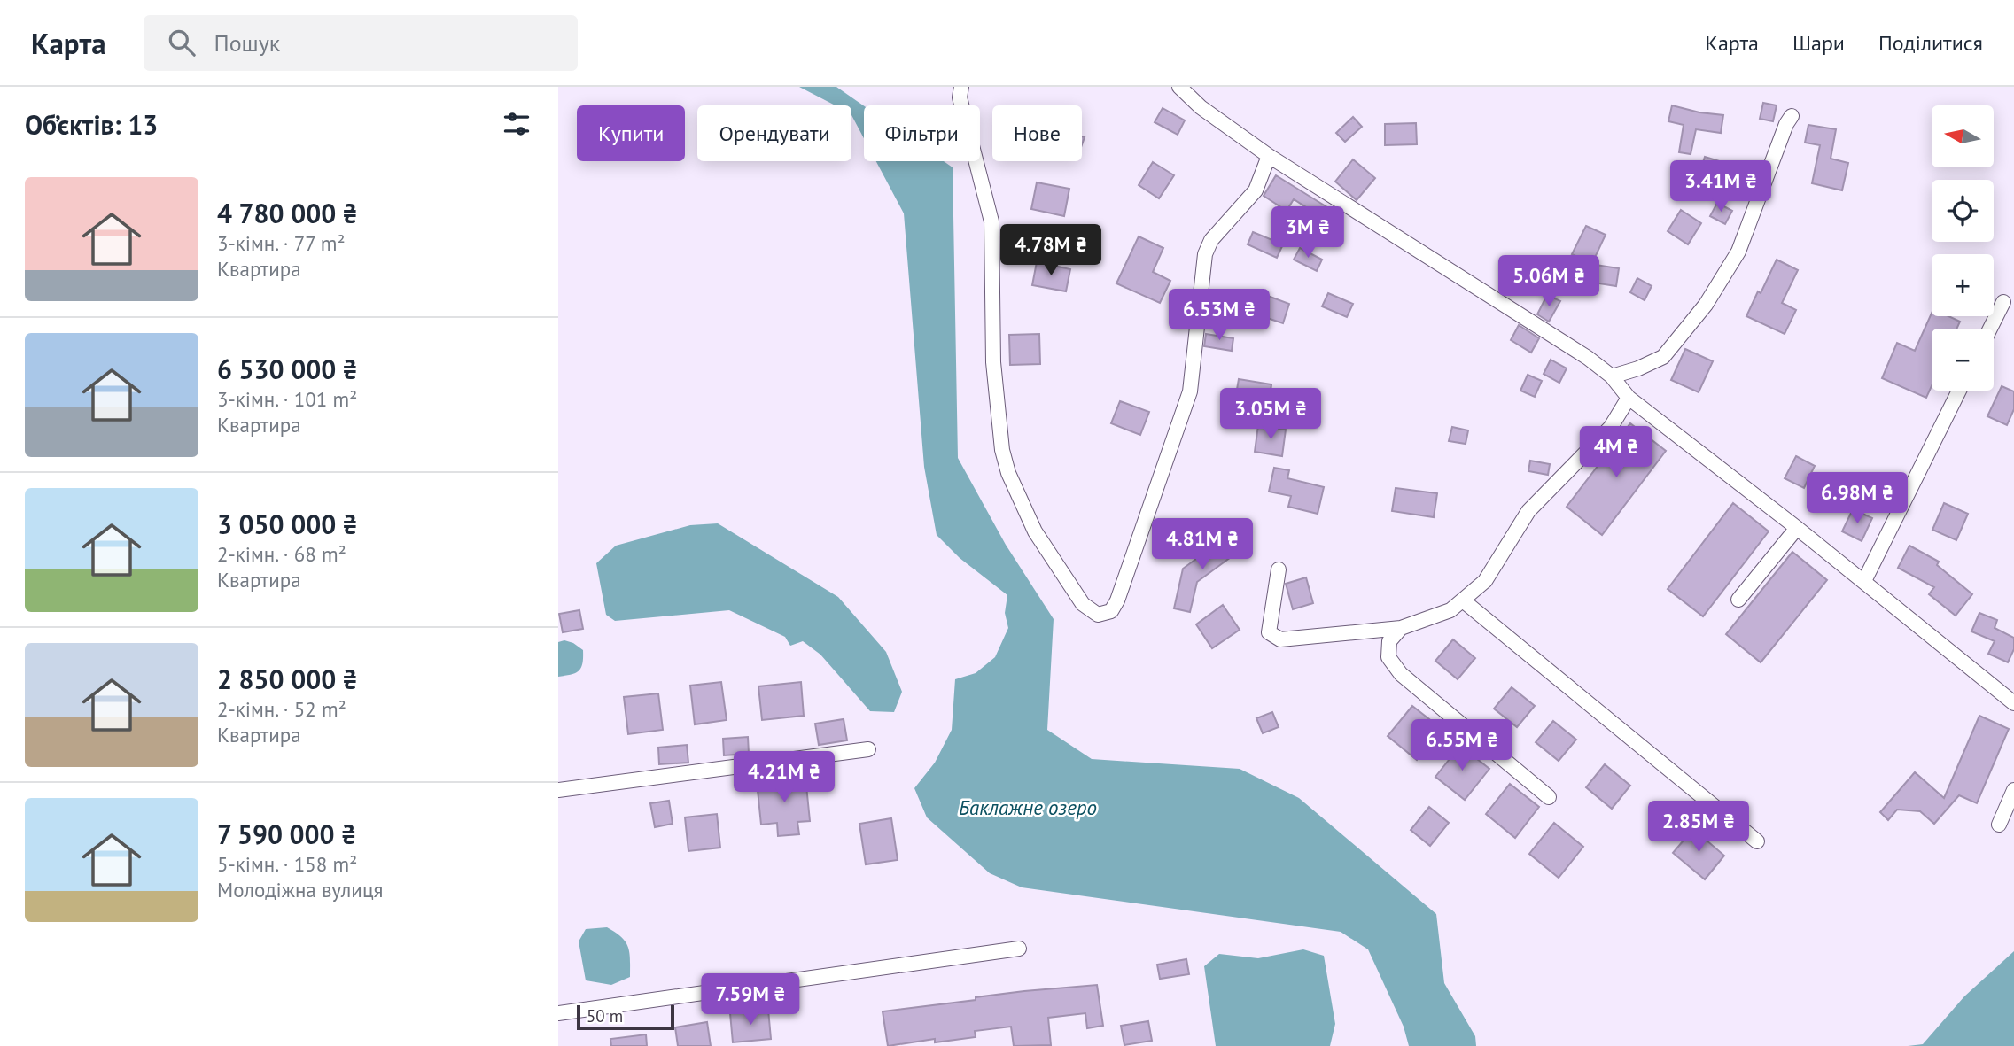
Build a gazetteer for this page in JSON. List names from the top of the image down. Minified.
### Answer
{"water":["Баклажне озеро"],"scale_bar":"50 m","north":"left","page":{"header":"Карта","search":"Пошук","nav":["Карта","Шари","Поділитися"],"heading":"Об’єктів: 13","map_buttons":["+","−"],"chip":["Купити","Орендувати","Фільтри","Нове"],"price":["3.41M ₴","3M ₴","4.78M ₴","5.06M ₴","6.53M ₴","3.05M ₴","4M ₴","6.98M ₴","4.81M ₴","6.55M ₴","4.21M ₴","2.85M ₴","7.59M ₴"],"list":[{"name":"4 780 000 ₴","note":"3-кімн. · 77 m² · Квартира"},{"name":"6 530 000 ₴","note":"3-кімн. · 101 m² · Квартира"},{"name":"3 050 000 ₴","note":"2-кімн. · 68 m² · Квартира"},{"name":"2 850 000 ₴","note":"2-кімн. · 52 m² · Квартира"},{"name":"7 590 000 ₴","note":"5-кімн. · 158 m² · Молодіжна вулиця"}],"scale":"50 m"}}
